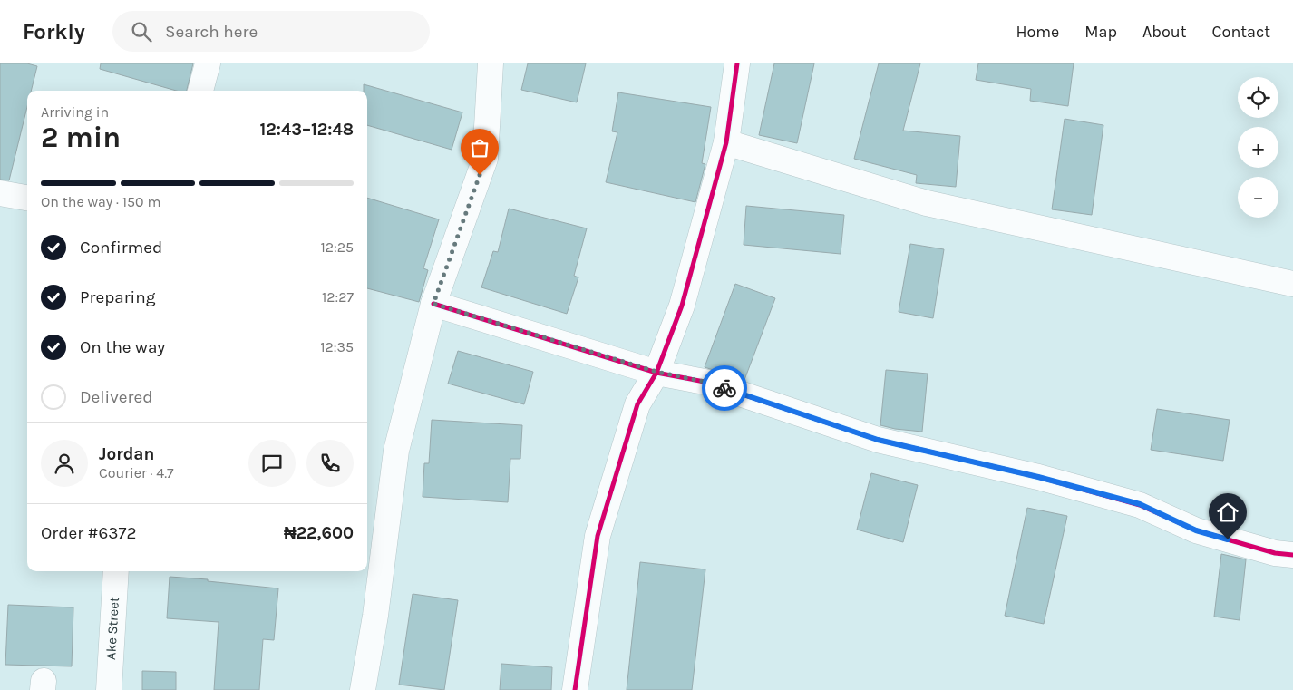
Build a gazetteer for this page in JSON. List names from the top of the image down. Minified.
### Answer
{"streets":{"street":["Ake Street"]},"page":{"header":"Forkly","search":"Search here","nav":["Home","Map","About","Contact"],"map_buttons":["+","−"],"heading":["2 min","Arriving in","12:43–12:48"],"panel":["Jordan","Courier · 4.7","Order #6372","₦22,600"],"bar":"On the way · 150 m","list":[["Confirmed","12:25"],["Preparing","12:27"],["On the way","12:35"],"Delivered"]}}
